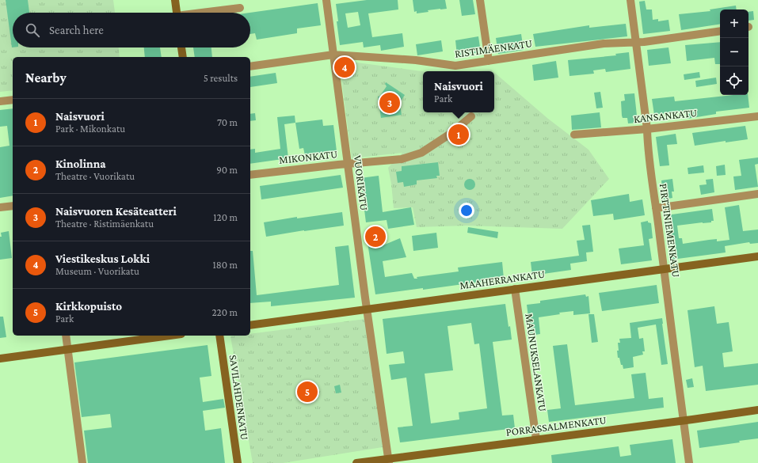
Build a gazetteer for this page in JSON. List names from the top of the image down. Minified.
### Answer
{"streets":{"main road":["MAAHERRANKATU","SAVILAHDENKATU","PORRASSALMENKATU"],"street":["RISTIMÄENKATU","KANSANKATU","MIKONKATU","VUORIKATU","PIRTTINIEMENKATU","MAUNUKSELANKATU"]},"crossings":[["RISTIMÄENKATU","VUORIKATU"],["RISTIMÄENKATU","PIRTTINIEMENKATU"],["KANSANKATU","PIRTTINIEMENKATU"],["MIKONKATU","VUORIKATU"],["VUORIKATU","MAAHERRANKATU"],["VUORIKATU","PORRASSALMENKATU"],["PIRTTINIEMENKATU","MAAHERRANKATU"],["PIRTTINIEMENKATU","PORRASSALMENKATU"],["MAAHERRANKATU","MAUNUKSELANKATU"],["MAUNUKSELANKATU","PORRASSALMENKATU"]],"page":{"map_buttons":["+","−"],"search":"Search here","pins":["4","3","1","2","5"],"heading":["Nearby","5 results"],"popup":["Naisvuori","Park"],"list":[{"mark":"1","name":"Naisvuori","note":"Park · Mikonkatu","value":"70 m"},{"mark":"2","name":"Kinolinna","note":"Theatre · Vuorikatu","value":"90 m"},{"mark":"3","name":"Naisvuoren Kesäteatteri","note":"Theatre · Ristimäenkatu","value":"120 m"},{"mark":"4","name":"Viestikeskus Lokki","note":"Museum · Vuorikatu","value":"180 m"},{"mark":"5","name":"Kirkkopuisto","note":"Park","value":"220 m"}]}}
